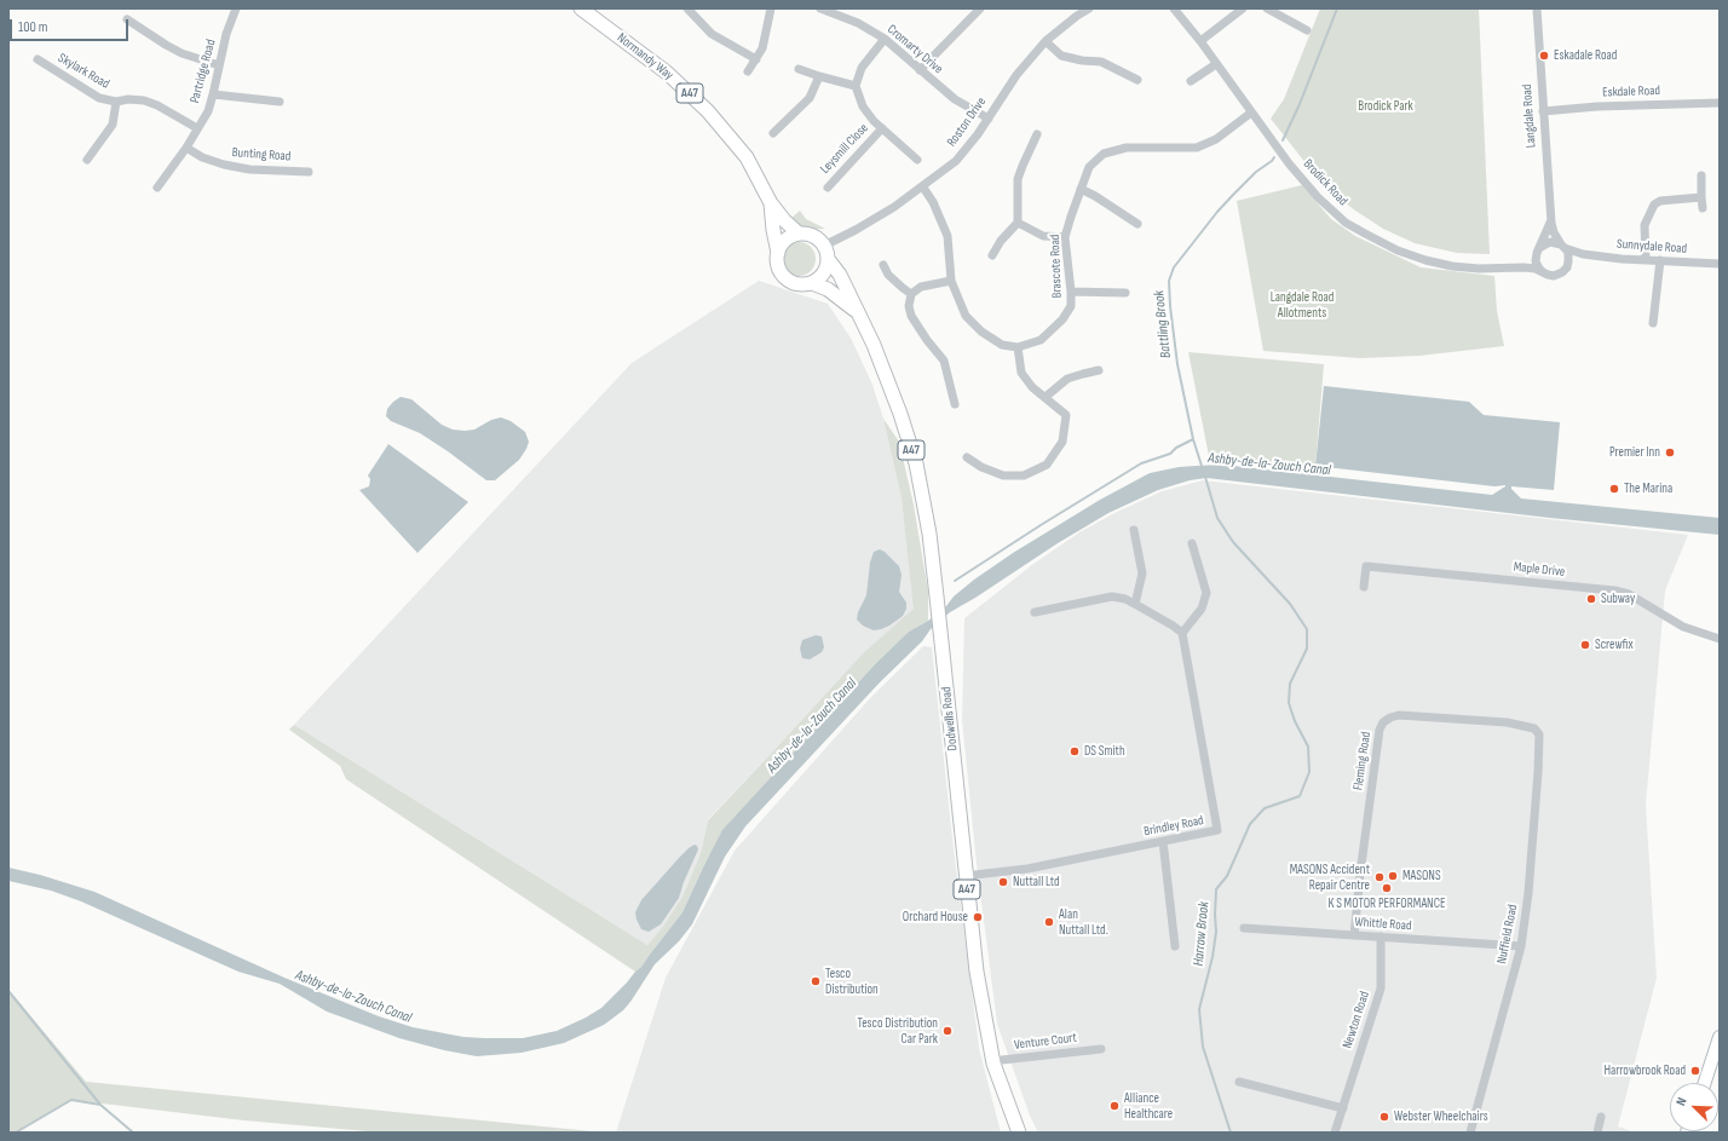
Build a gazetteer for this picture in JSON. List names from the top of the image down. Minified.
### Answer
{"streets":{"main road":["Normandy Way","A47","Dodwells Road"],"street":["Cromarty Drive","Skylark Road","Partridge Road","Eskdale Road","Langdale Road","Roston Drive","Leysmill Close","Bunting Road","Brodick Road","Sunnydale Road","Brascote Road","Maple Drive","Fleming Road","Brindley Road","Whittle Road","Nuffield Road","Newton Road","Venture Court"]},"crossings":[["Cromarty Drive","Roston Drive"],["Normandy Way","Roston Drive"],["Normandy Way","Dodwells Road"],["Skylark Road","Partridge Road"],["Partridge Road","Bunting Road"],["Eskdale Road","Langdale Road"],["Langdale Road","Brodick Road"],["Langdale Road","Sunnydale Road"],["Roston Drive","Dodwells Road"],["Brodick Road","Sunnydale Road"],["Brodick Road","Brascote Road"],["Dodwells Road","Brindley Road"],["Dodwells Road","Venture Court"],["Fleming Road","Whittle Road"],["Fleming Road","Nuffield Road"],["Whittle Road","Nuffield Road"],["Whittle Road","Newton Road"]],"water":["Battling Brook","Ashby-de-la-Zouch Canal","Harrow Brook"],"parks":["Brodick Park","Langdale Road Allotments"],"places":["Eskadale Road","Premier Inn","The Marina","Subway","Screwfix","DS Smith","MASONS","MASONS Accident Repair Centre","Nuttall Ltd","K S MOTOR PERFORMANCE","Orchard House","Alan Nuttall Ltd.","Tesco Distribution","Tesco Distribution Car Park","Harrowbrook Road","Alliance Healthcare","Webster Wheelchairs"],"scale_bar":"100 m","north":"top left"}
